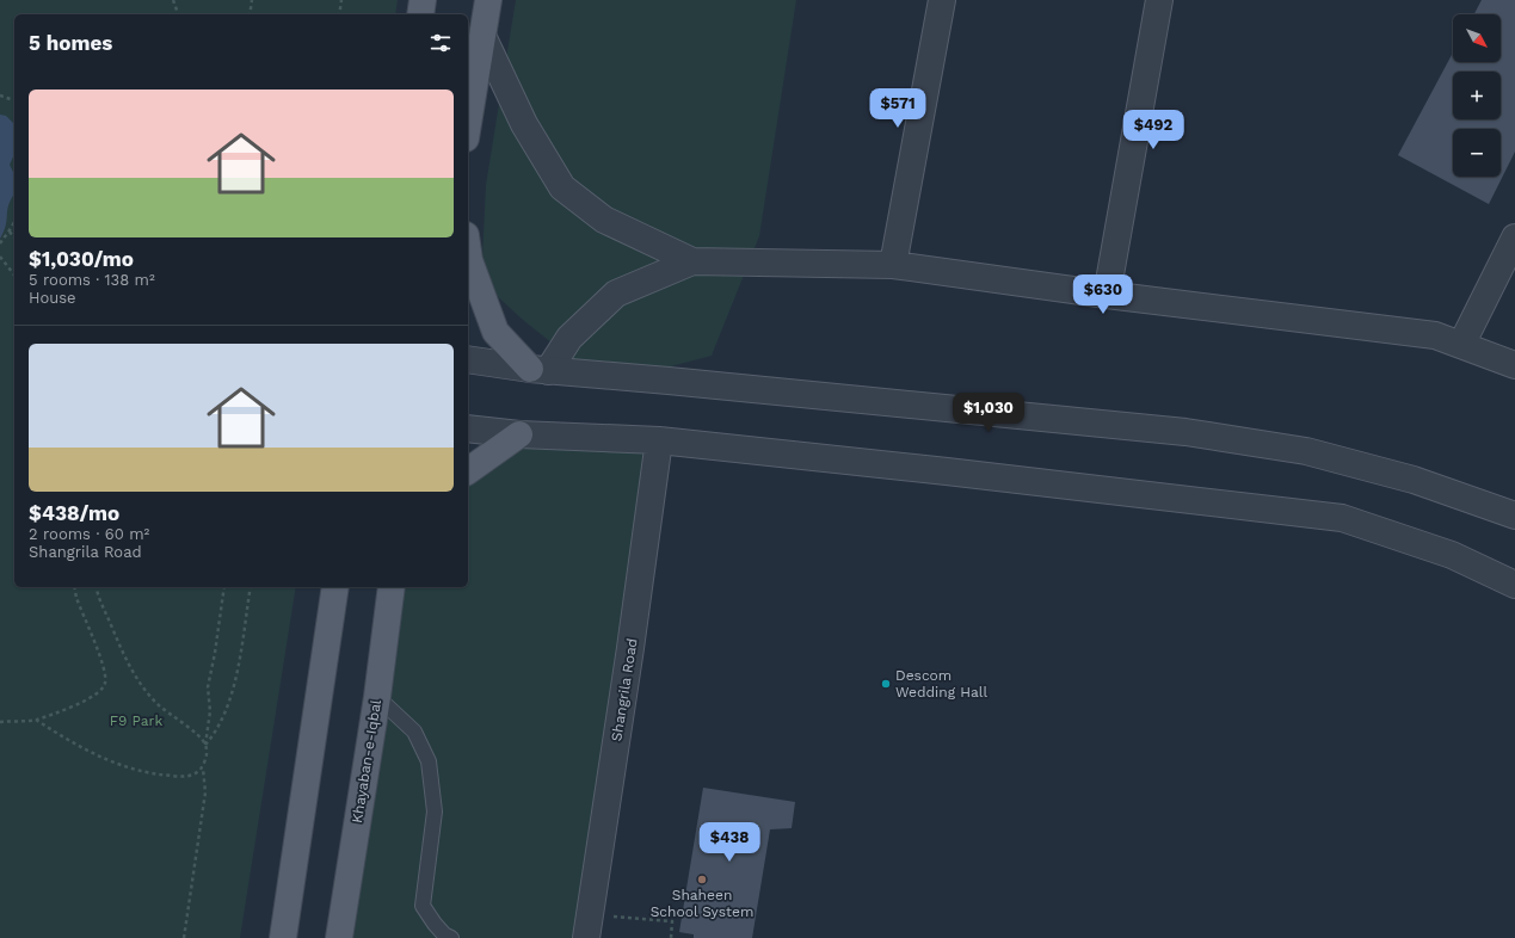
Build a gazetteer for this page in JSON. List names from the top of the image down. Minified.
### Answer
{"streets":{"main road":["Khayaban-e-Iqbal"],"street":["Shangrila Road"]},"parks":["F9 Park"],"places":["Descom Wedding Hall","Shaheen School System"],"north":"bottom right","page":{"map_buttons":["+","−"],"heading":"5 homes","list":[{"name":"$1,030/mo","note":"5 rooms · 138 m² · House"},{"name":"$438/mo","note":"2 rooms · 60 m² · Shangrila Road"}],"price":["$571","$492","$630","$1,030","$438"]}}
